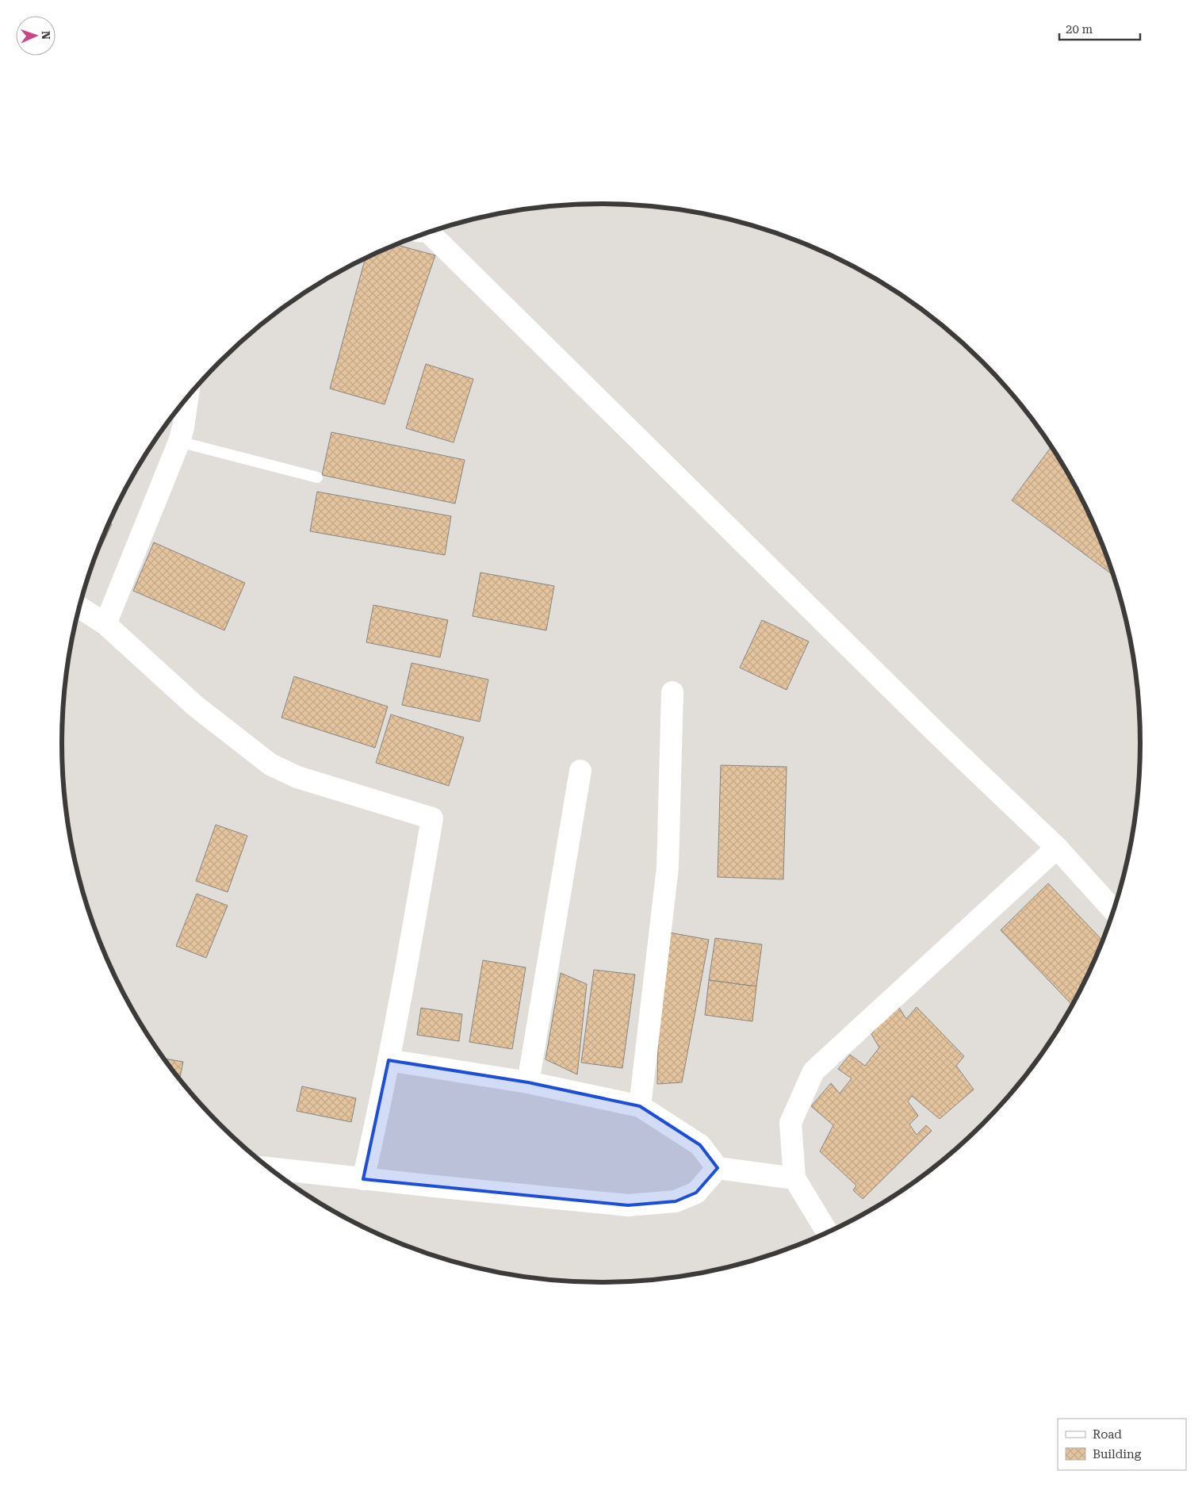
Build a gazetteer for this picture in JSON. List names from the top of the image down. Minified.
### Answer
{"legend":["Road","Building"],"scale_bar":"20 m","north":"right"}
